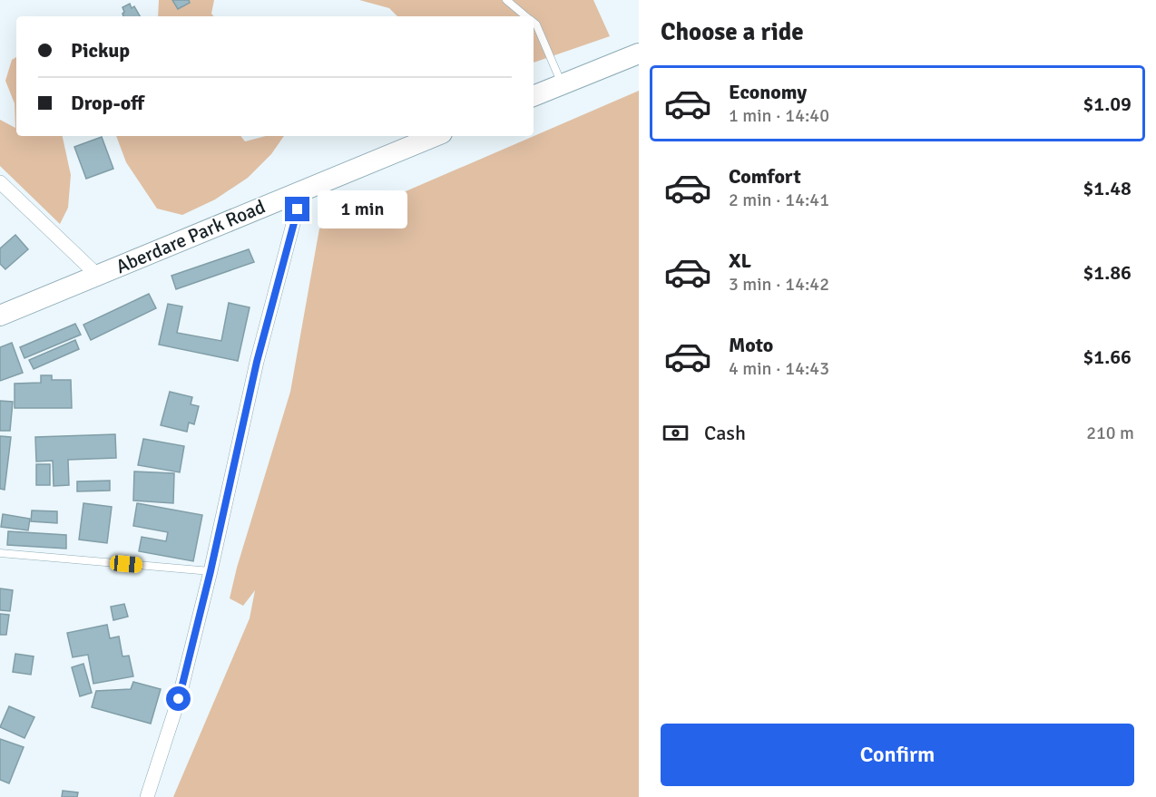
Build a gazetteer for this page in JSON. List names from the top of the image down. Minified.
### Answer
{"streets":{"street":["Aberdare Park Road"]},"page":{"heading":"Choose a ride","banner":["Pickup","Drop-off"],"list":[{"name":"Economy","note":"1 min · 14:40","value":"$1.09"},{"name":"Comfort","note":"2 min · 14:41","value":"$1.48"},{"name":"XL","note":"3 min · 14:42","value":"$1.86"},{"name":"Moto","note":"4 min · 14:43","value":"$1.66"}],"bubble":"1 min","pay":["Cash","210 m"],"buttons":"Confirm"}}
